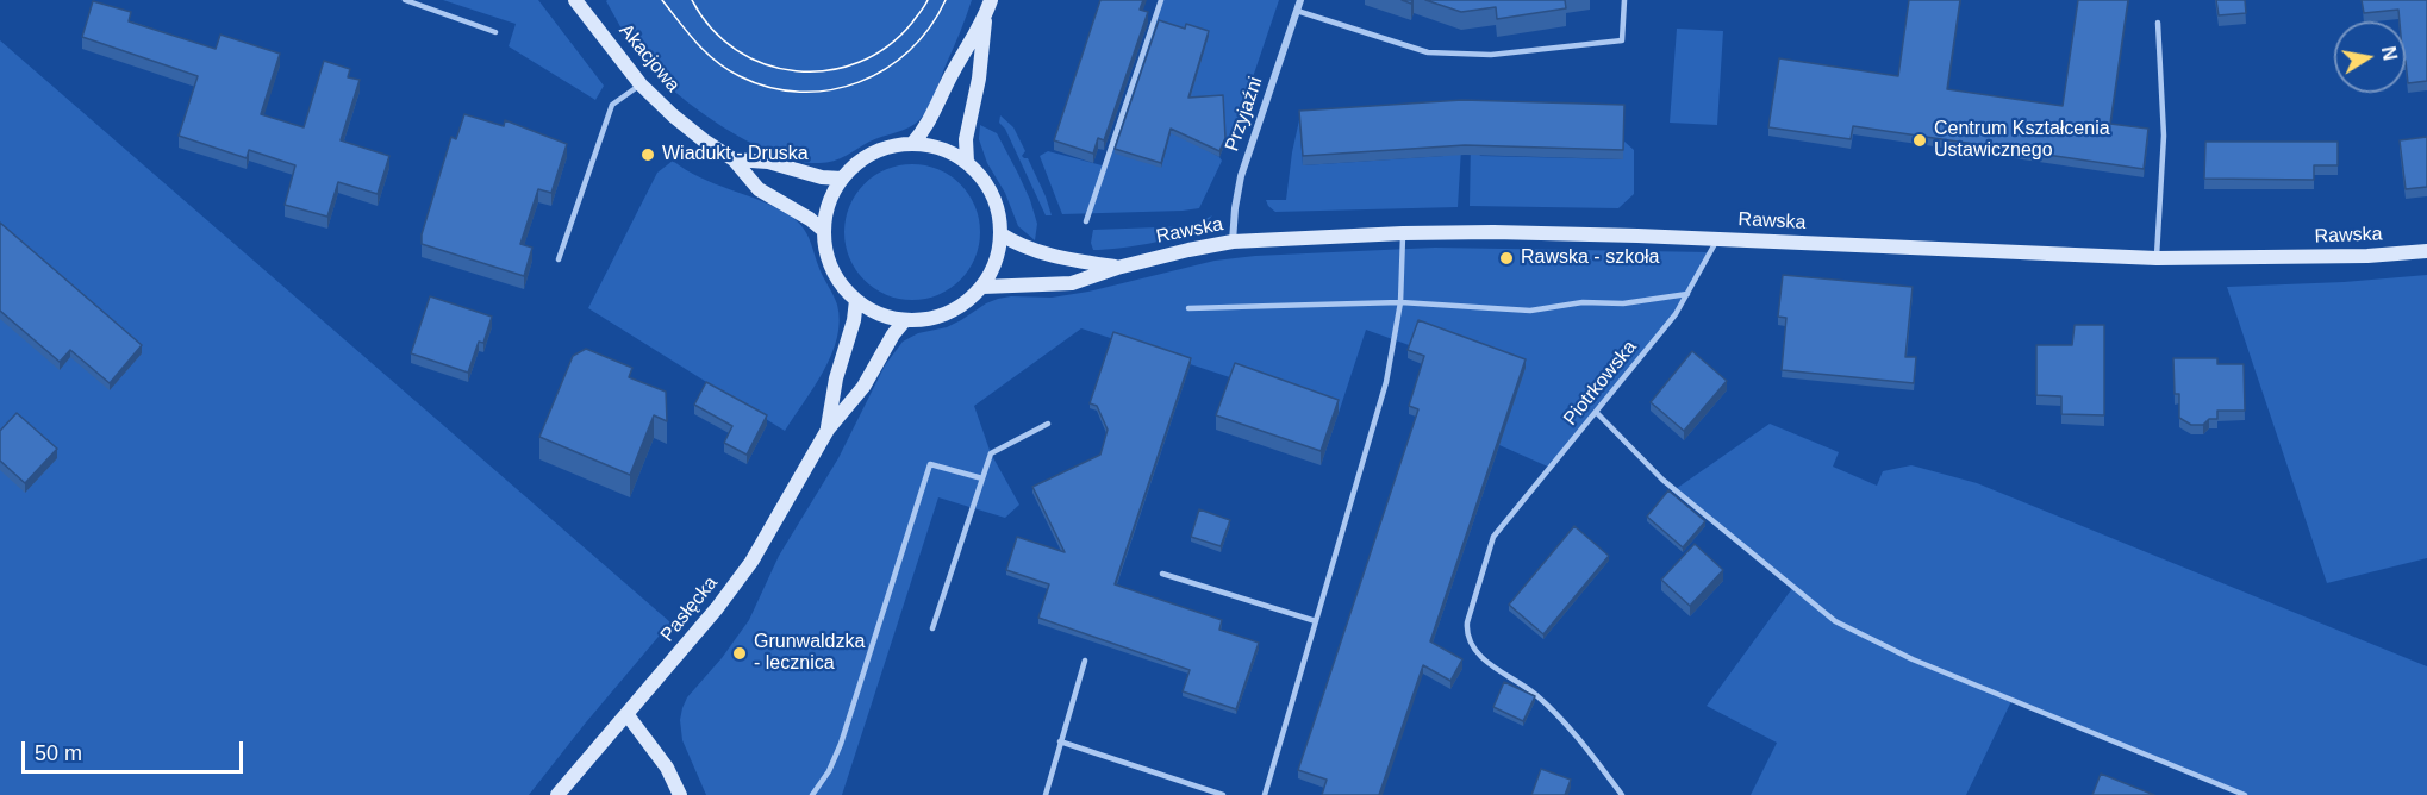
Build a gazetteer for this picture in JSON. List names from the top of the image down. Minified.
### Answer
{"streets":{"street":["Akacjowa","Przyjaźni","Rawska","Pasłęcka"],"lane":["Piotrkowska"]},"crossings":[["Akacjowa","Rawska"],["Akacjowa","Pasłęcka"],["Przyjaźni","Rawska"],["Rawska","Piotrkowska"],["Rawska","Pasłęcka"]],"places":["Centrum Kształcenia Ustawicznego","Wiadukt - Druska","Rawska - szkoła","Grunwaldzka - lecznica"],"scale_bar":"50 m","north":"right"}
